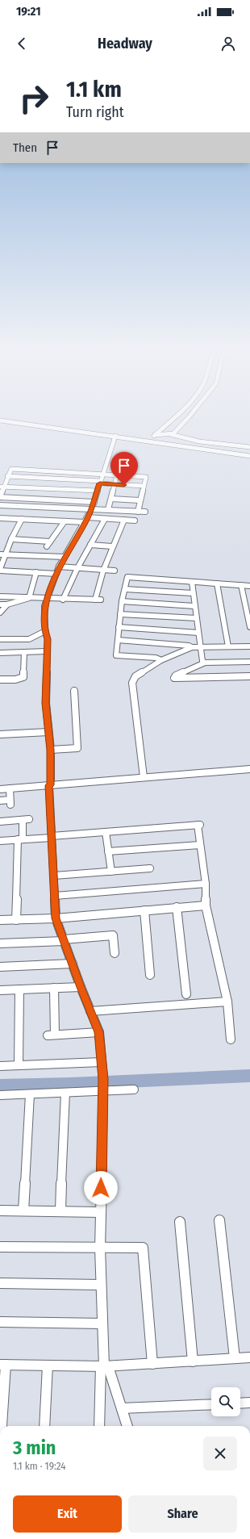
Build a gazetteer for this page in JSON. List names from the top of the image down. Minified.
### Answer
{"page":{"status":"19:21","header":"Headway","turn":["1.1 km","Turn right"],"then":"Then","heading":["3 min","1.1 km · 19:24"],"buttons":["Exit","Share"]}}
